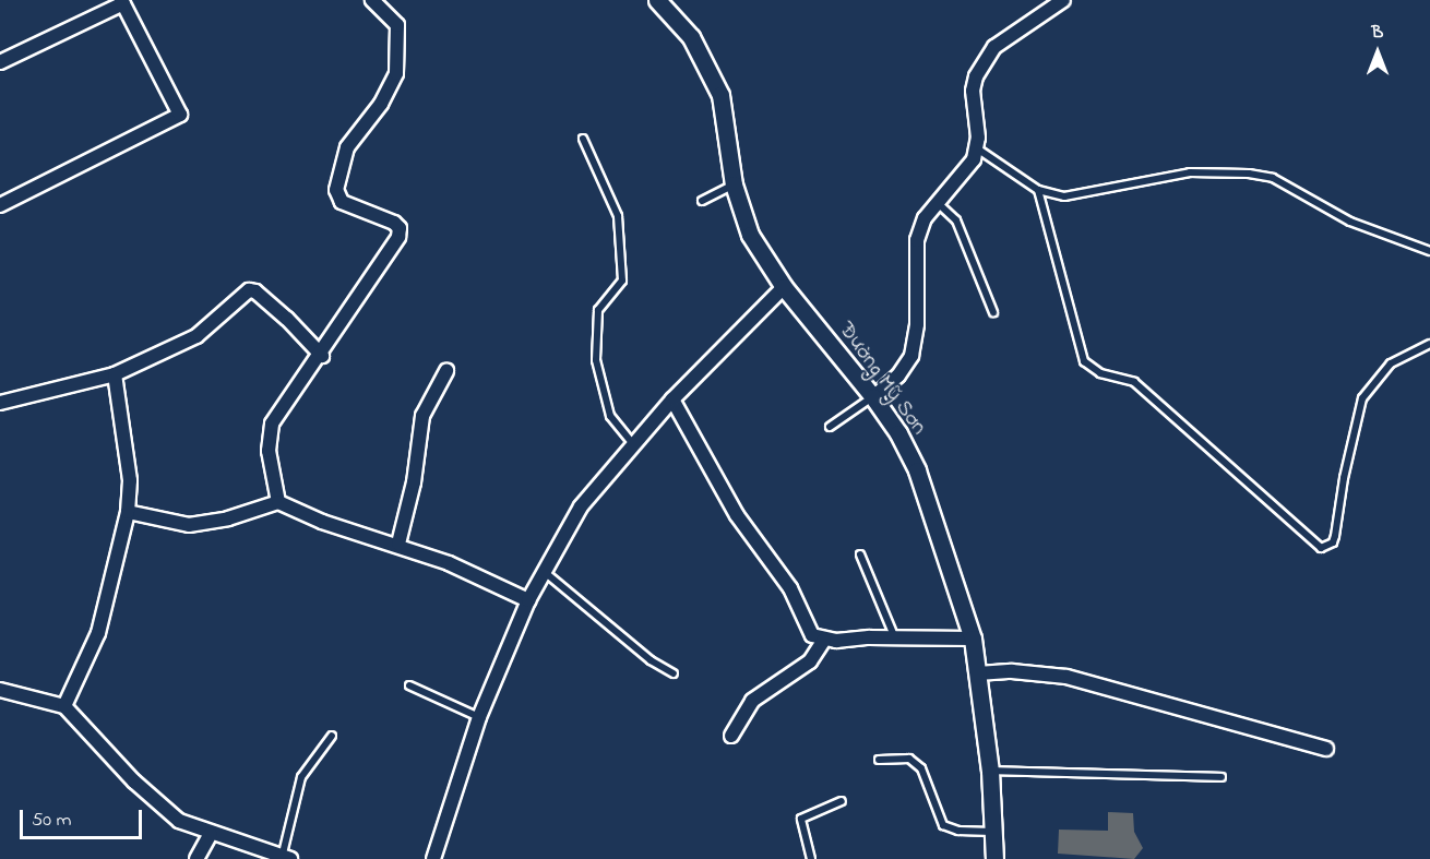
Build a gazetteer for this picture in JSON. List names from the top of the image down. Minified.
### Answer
{"streets":{"street":["Đường Mỹ Sơn"]},"scale_bar":"50 m","north":"top"}
